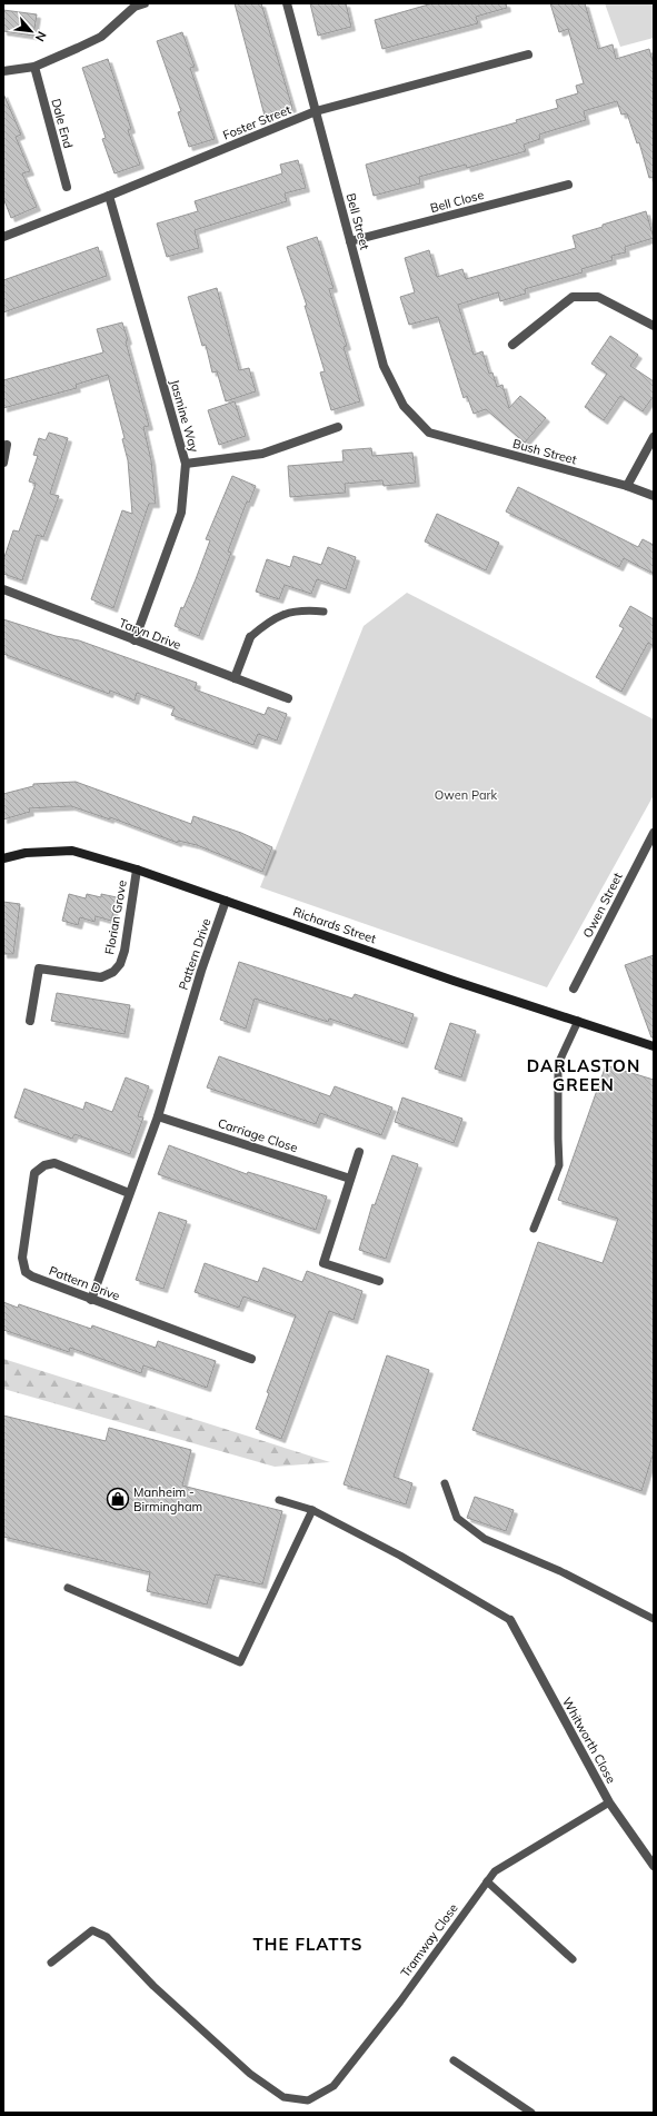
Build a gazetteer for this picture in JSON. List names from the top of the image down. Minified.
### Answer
{"streets":{"street":["Foster Street","Dale End","Bell Close","Bell Street","Jasmine Way","Bush Street","Taryn Drive","Owen Street","Florian Grove","Richards Street","Pattern Drive","Carriage Close","Whitworth Close"],"lane":["Tramway Close"]},"crossings":[["Foster Street","Bell Street"],["Foster Street","Jasmine Way"],["Bell Close","Bell Street"],["Bell Street","Bush Street"],["Jasmine Way","Taryn Drive"],["Florian Grove","Richards Street"],["Richards Street","Pattern Drive"],["Pattern Drive","Carriage Close"],["Whitworth Close","Tramway Close"]],"districts":["DARLASTON GREEN","THE FLATTS"],"parks":["Owen Park"],"places":{"shop":["Manheim - Birmingham"]},"north":"bottom right"}
